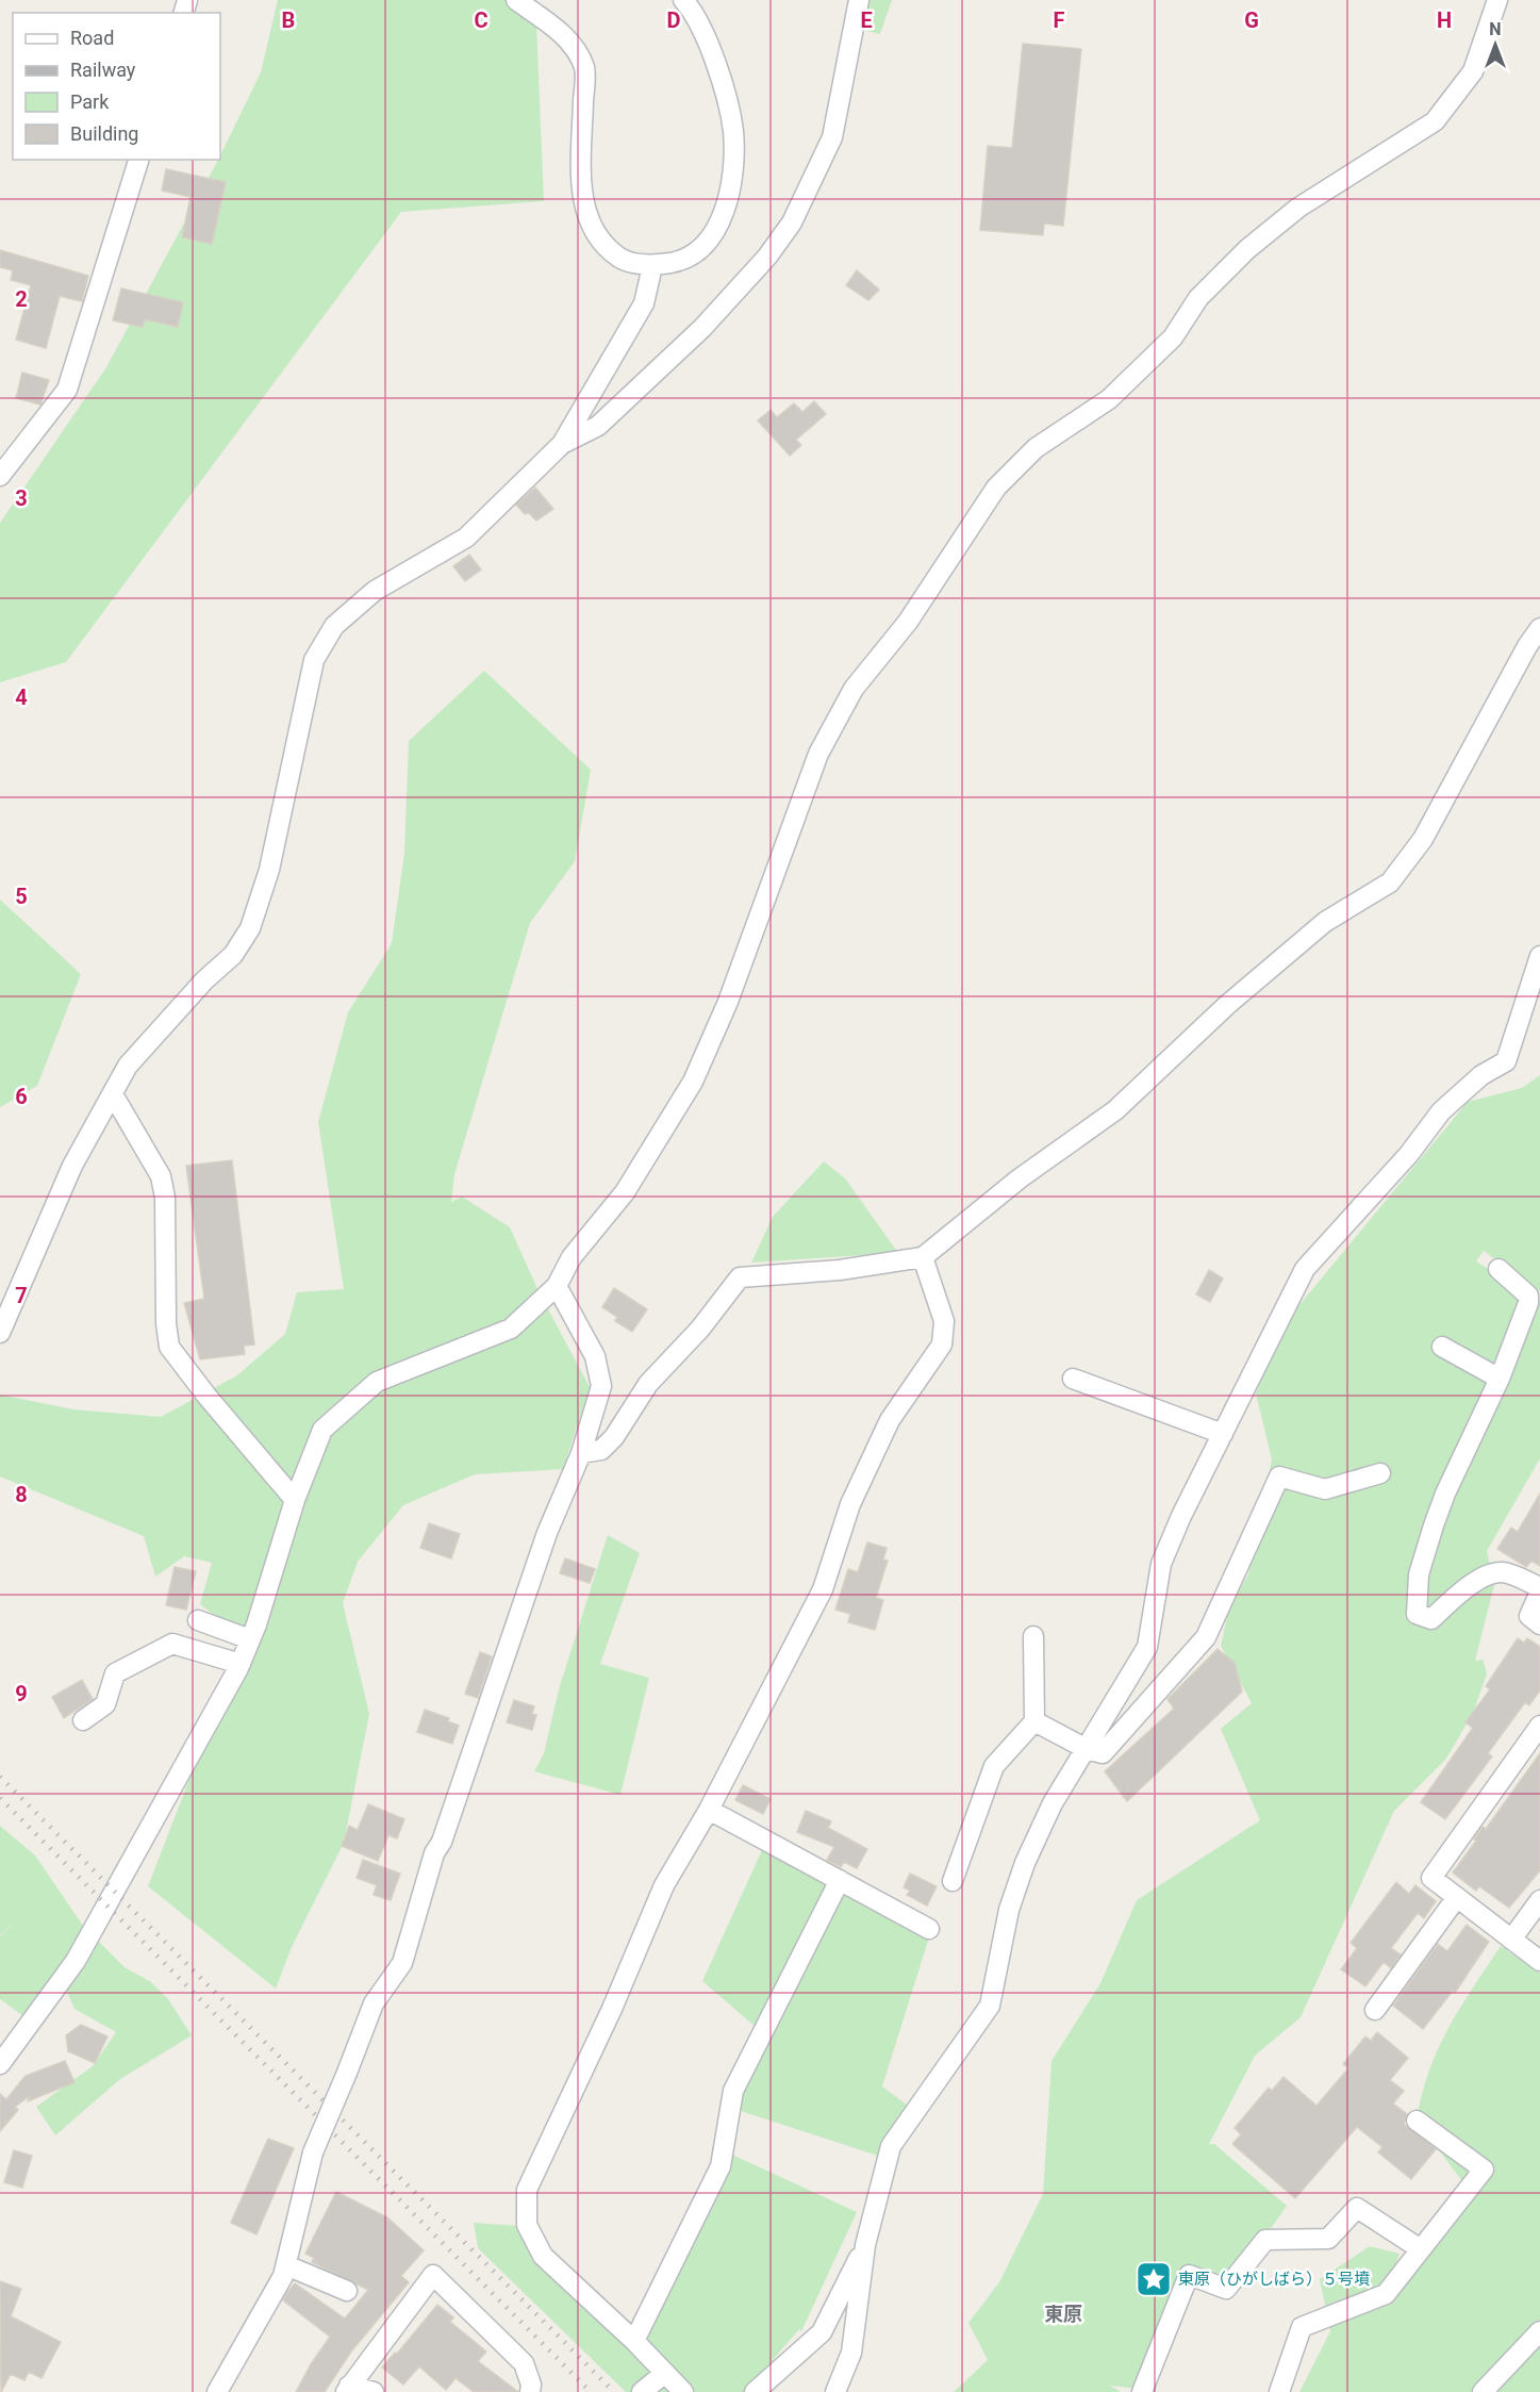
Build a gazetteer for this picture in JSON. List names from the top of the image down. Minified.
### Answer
{"districts":["東原"],"places":{"place":["東原（ひがしばら）５号墳"]},"legend":["Road","Railway","Park","Building"],"north":"top","grid":{"columns":["B","C","D","E","F","G","H"],"rows":["2","3","4","5","6","7","8","9"]}}
